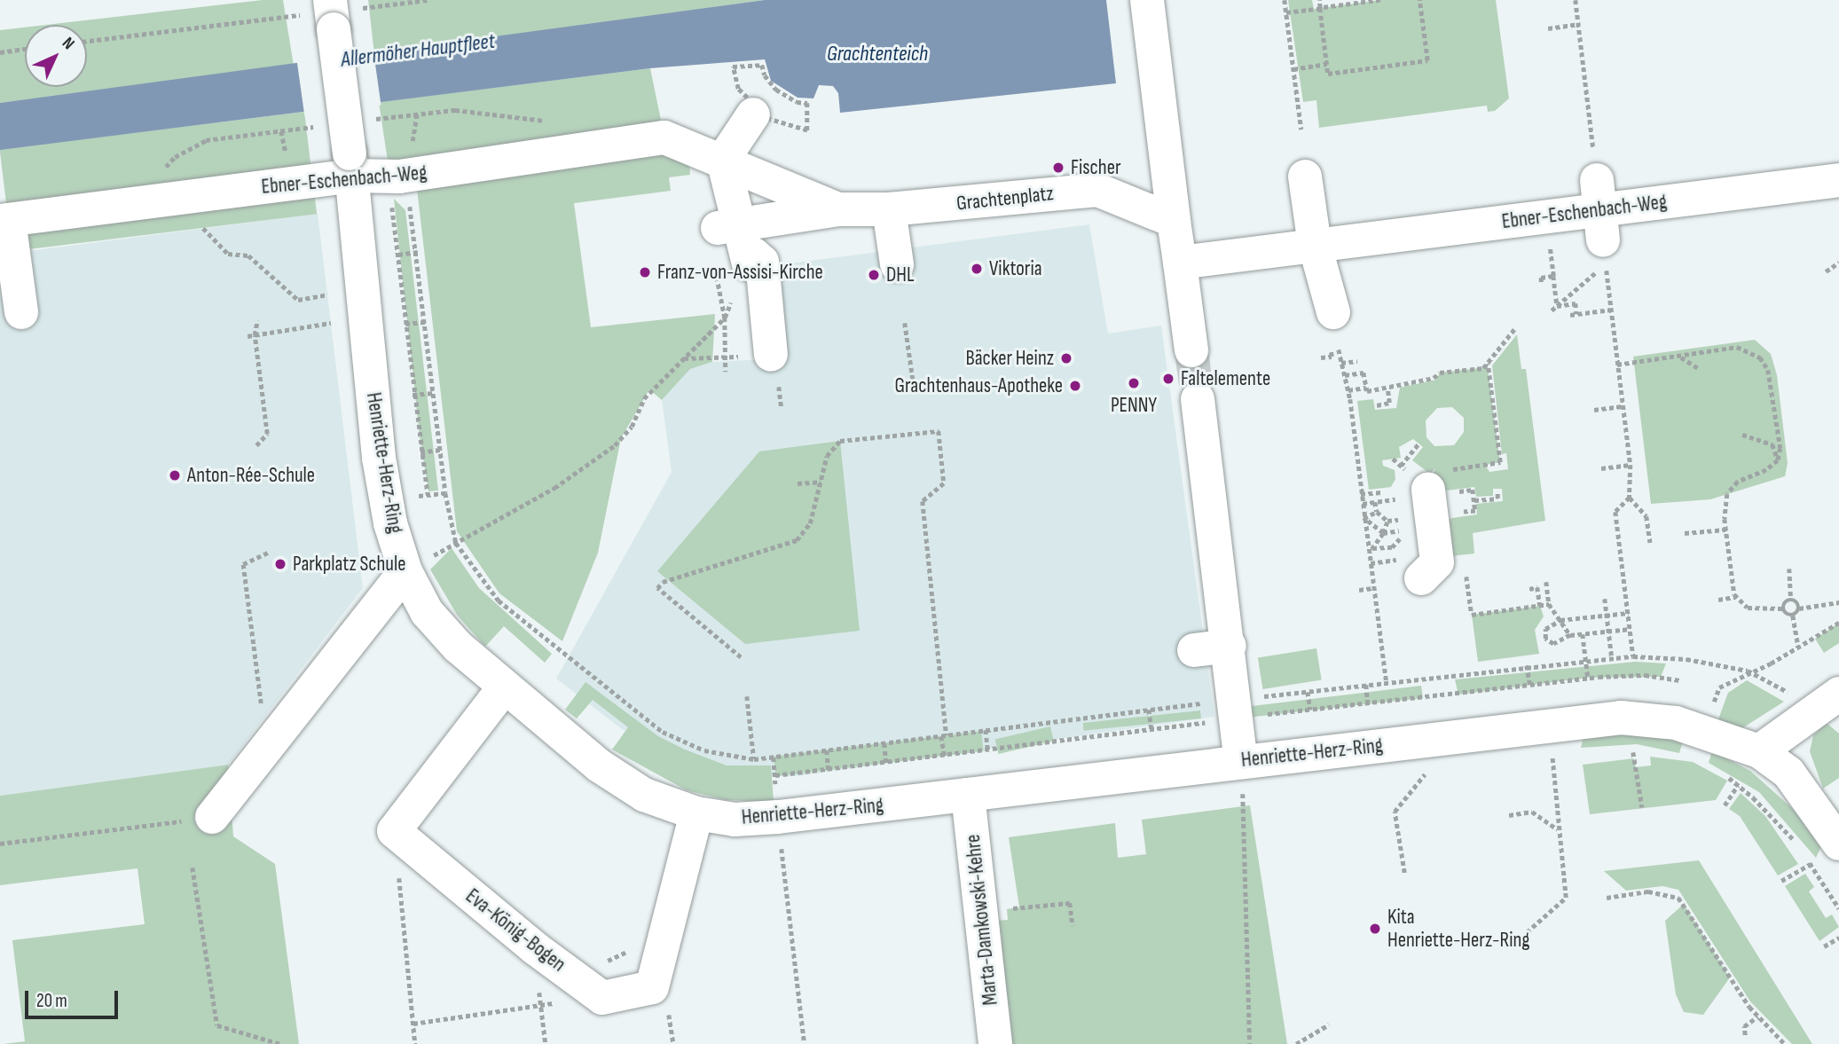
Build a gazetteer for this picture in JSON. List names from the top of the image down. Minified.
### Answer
{"streets":{"street":["Ebner-Eschenbach-Weg","Grachtenplatz","Henriette-Herz-Ring","Marta-Damkowski-Kehre","Eva-König-Bogen"]},"crossings":[["Ebner-Eschenbach-Weg","Grachtenplatz"],["Ebner-Eschenbach-Weg","Henriette-Herz-Ring"],["Henriette-Herz-Ring","Marta-Damkowski-Kehre"]],"water":["Allermöher Hauptfleet","Grachtenteich"],"places":["Fischer","Viktoria","Franz-von-Assisi-Kirche","DHL","Bäcker Heinz","Faltelemente","PENNY","Grachtenhaus-Apotheke","Anton-Rée-Schule","Parkplatz Schule","Kita Henriette-Herz-Ring"],"scale_bar":"20 m","north":"top right"}
